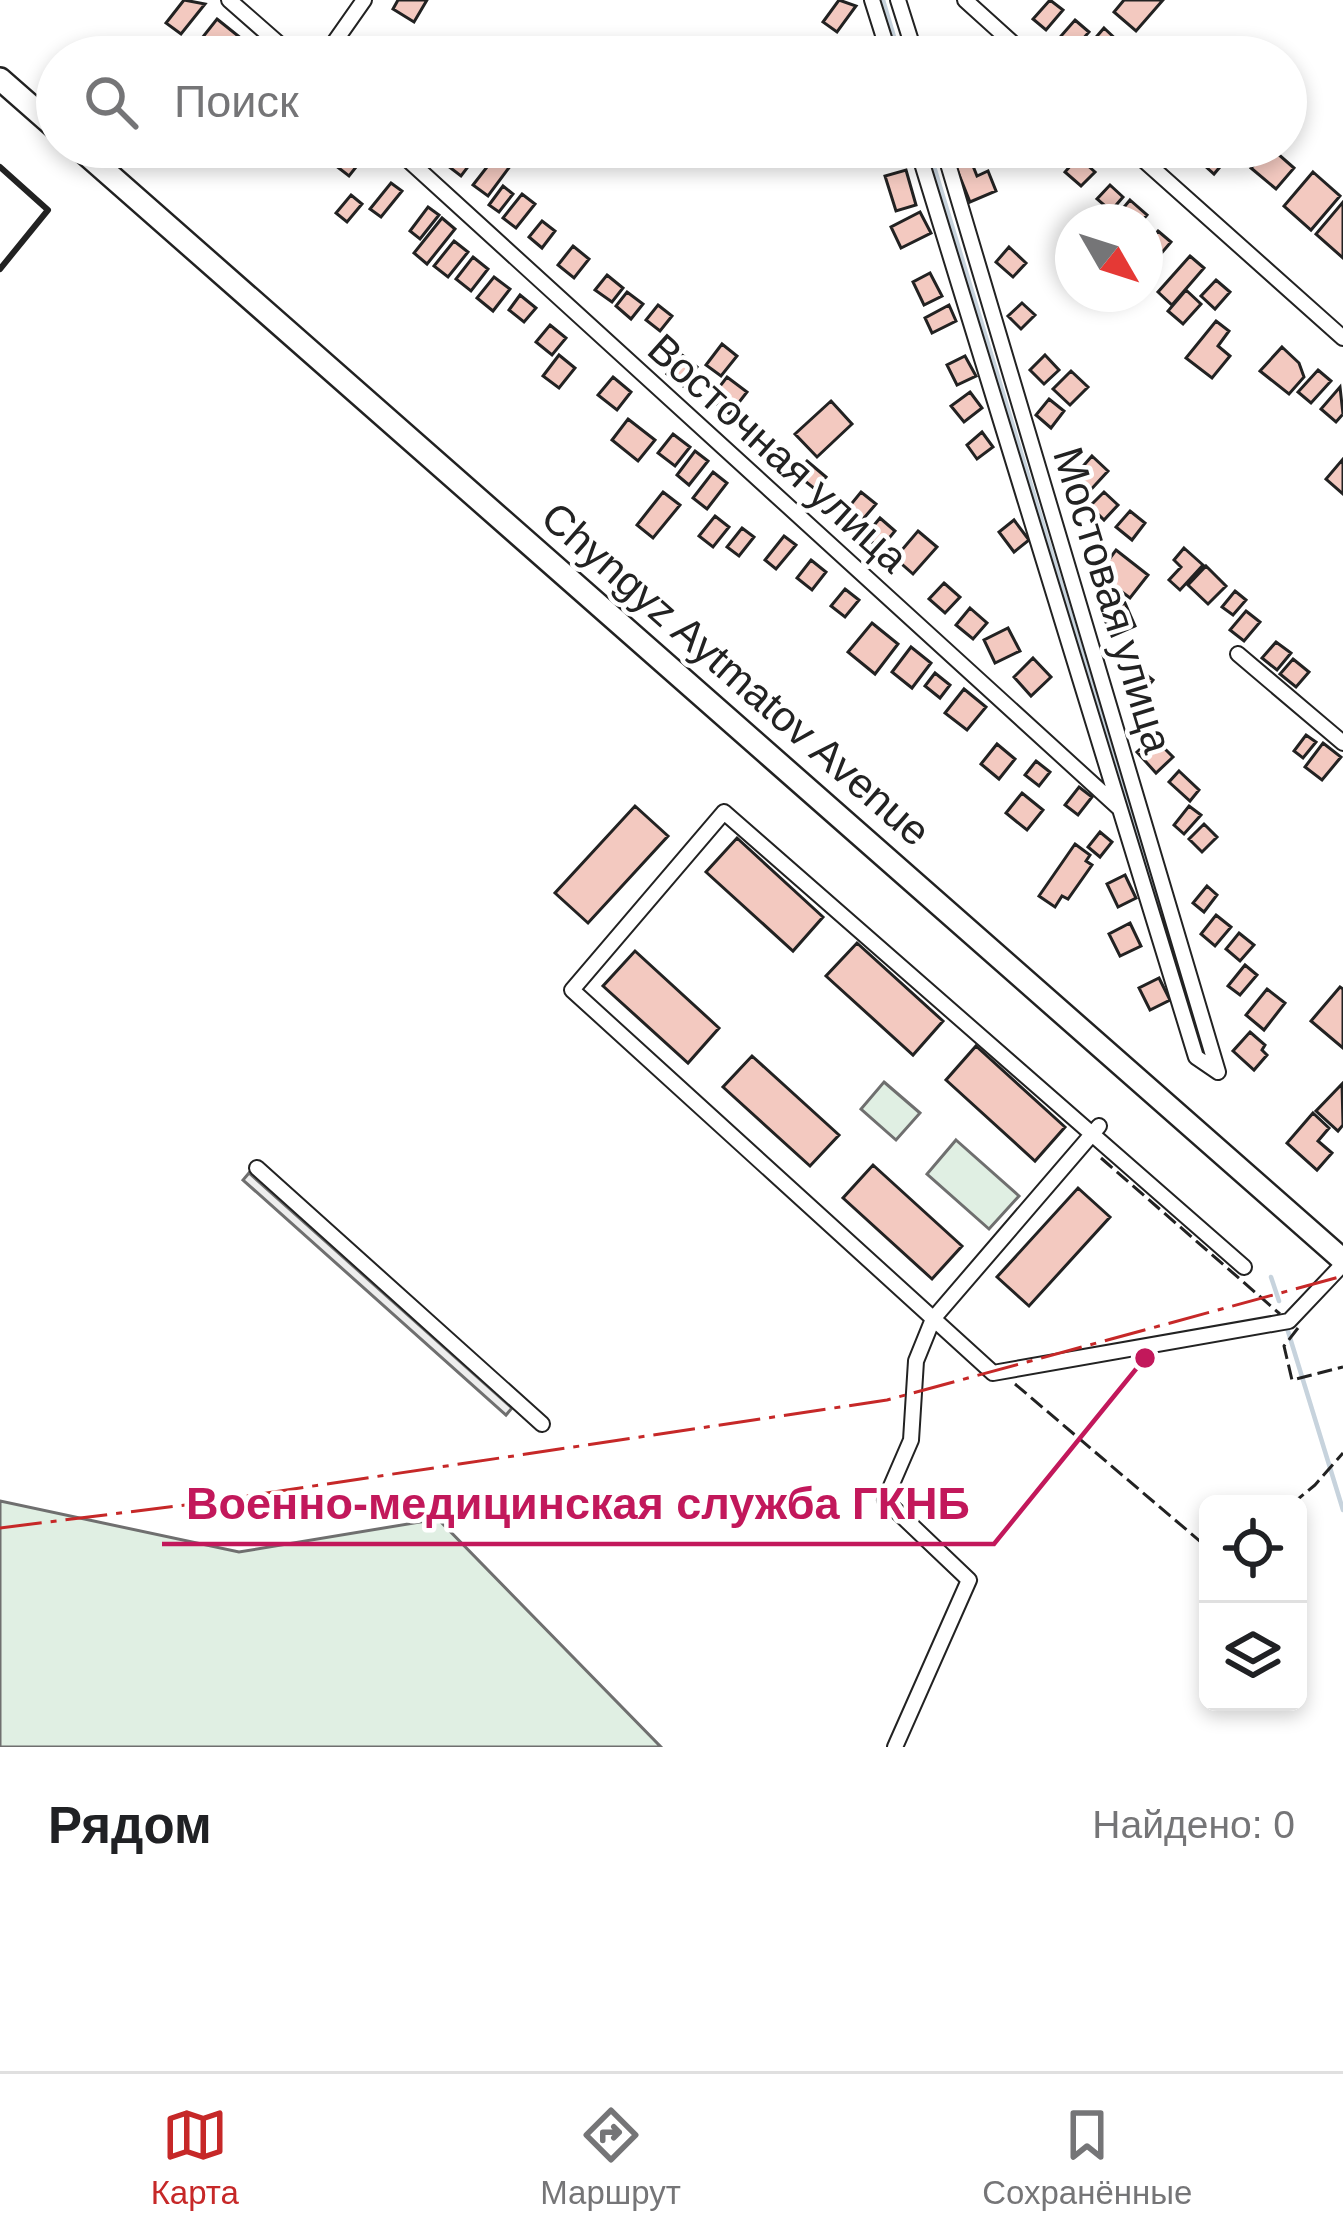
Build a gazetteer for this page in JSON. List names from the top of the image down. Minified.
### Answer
{"streets":{"main road":["Chyngyz Aytmatov Avenue"],"street":["Восточная улица","Мостовая улица"]},"crossings":[["Восточная улица","Мостовая улица"]],"places":["Военно-медицинская служба ГКНБ"],"north":"bottom right","page":{"search":"Поиск","heading":["Рядом","Найдено: 0"],"nav":["Карта","Маршрут","Сохранённые"]}}
